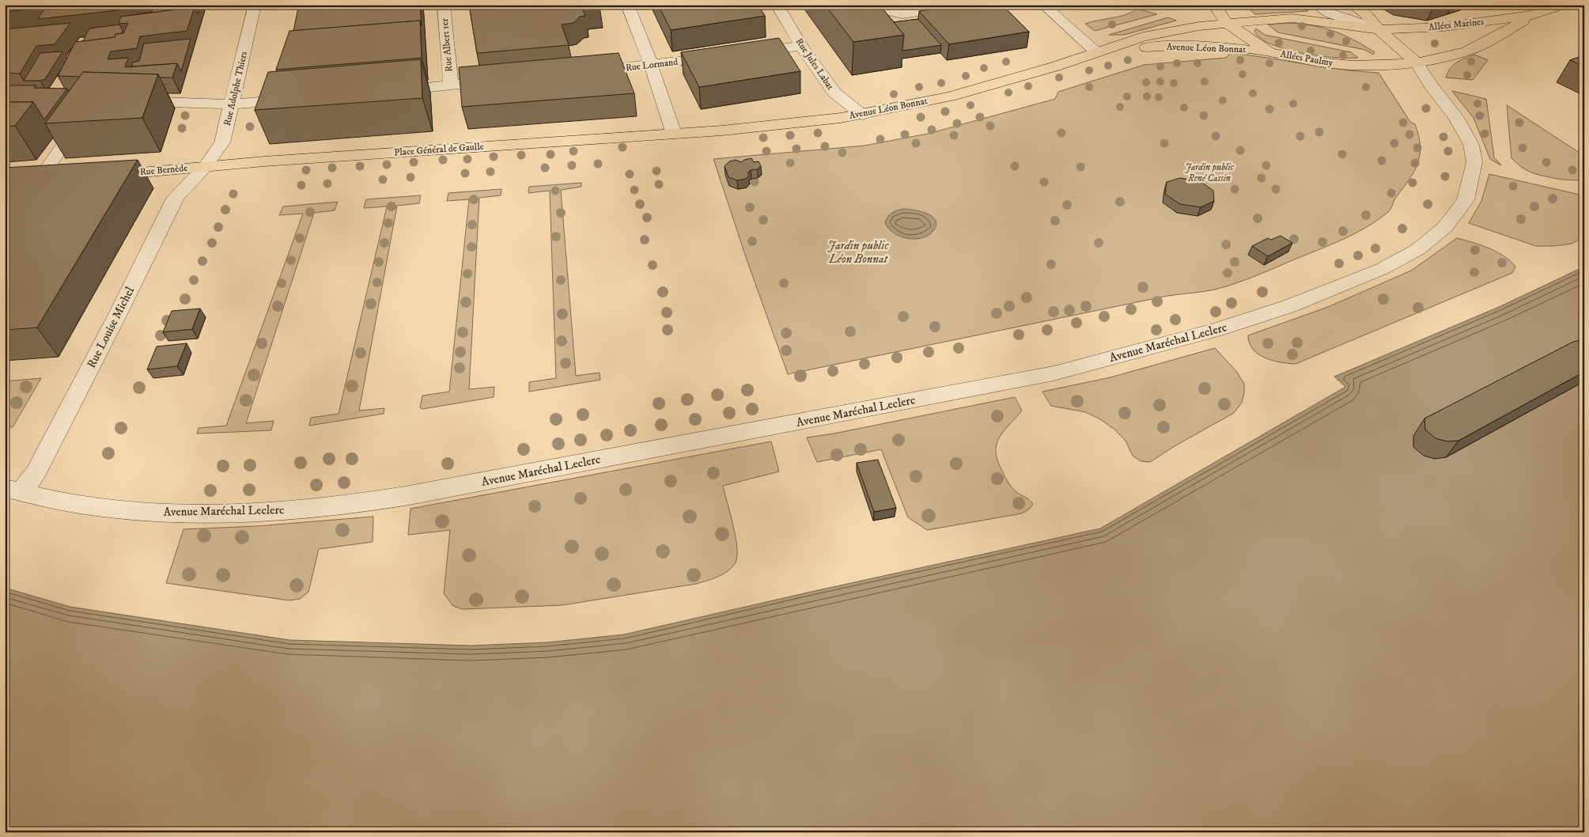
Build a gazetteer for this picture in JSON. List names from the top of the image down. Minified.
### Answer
{"streets":{"main road":["Allées Marines","Avenue Léon Bonnat","Allées Paulmy","Place Général de Gaulle","Rue Bernède","Avenue Maréchal Leclerc"],"street":["Rue Albert 1er","Rue Jules Labat","Rue Lormand","Rue Adolphe Thiers","Rue Louise Michel"]},"crossings":[["Allées Marines","Avenue Léon Bonnat"],["Allées Marines","Allées Paulmy"],["Allées Marines","Avenue Maréchal Leclerc"],["Avenue Léon Bonnat","Allées Paulmy"],["Avenue Léon Bonnat","Rue Jules Labat"],["Avenue Léon Bonnat","Place Général de Gaulle"],["Allées Paulmy","Avenue Maréchal Leclerc"],["Rue Adolphe Thiers","Place Général de Gaulle"],["Rue Adolphe Thiers","Rue Bernède"],["Rue Adolphe Thiers","Rue Louise Michel"],["Place Général de Gaulle","Rue Bernède"],["Place Général de Gaulle","Rue Louise Michel"],["Rue Bernède","Rue Louise Michel"],["Rue Louise Michel","Avenue Maréchal Leclerc"]],"parks":["Jardin public René Cassin","Jardin public Léon Bonnat"]}
